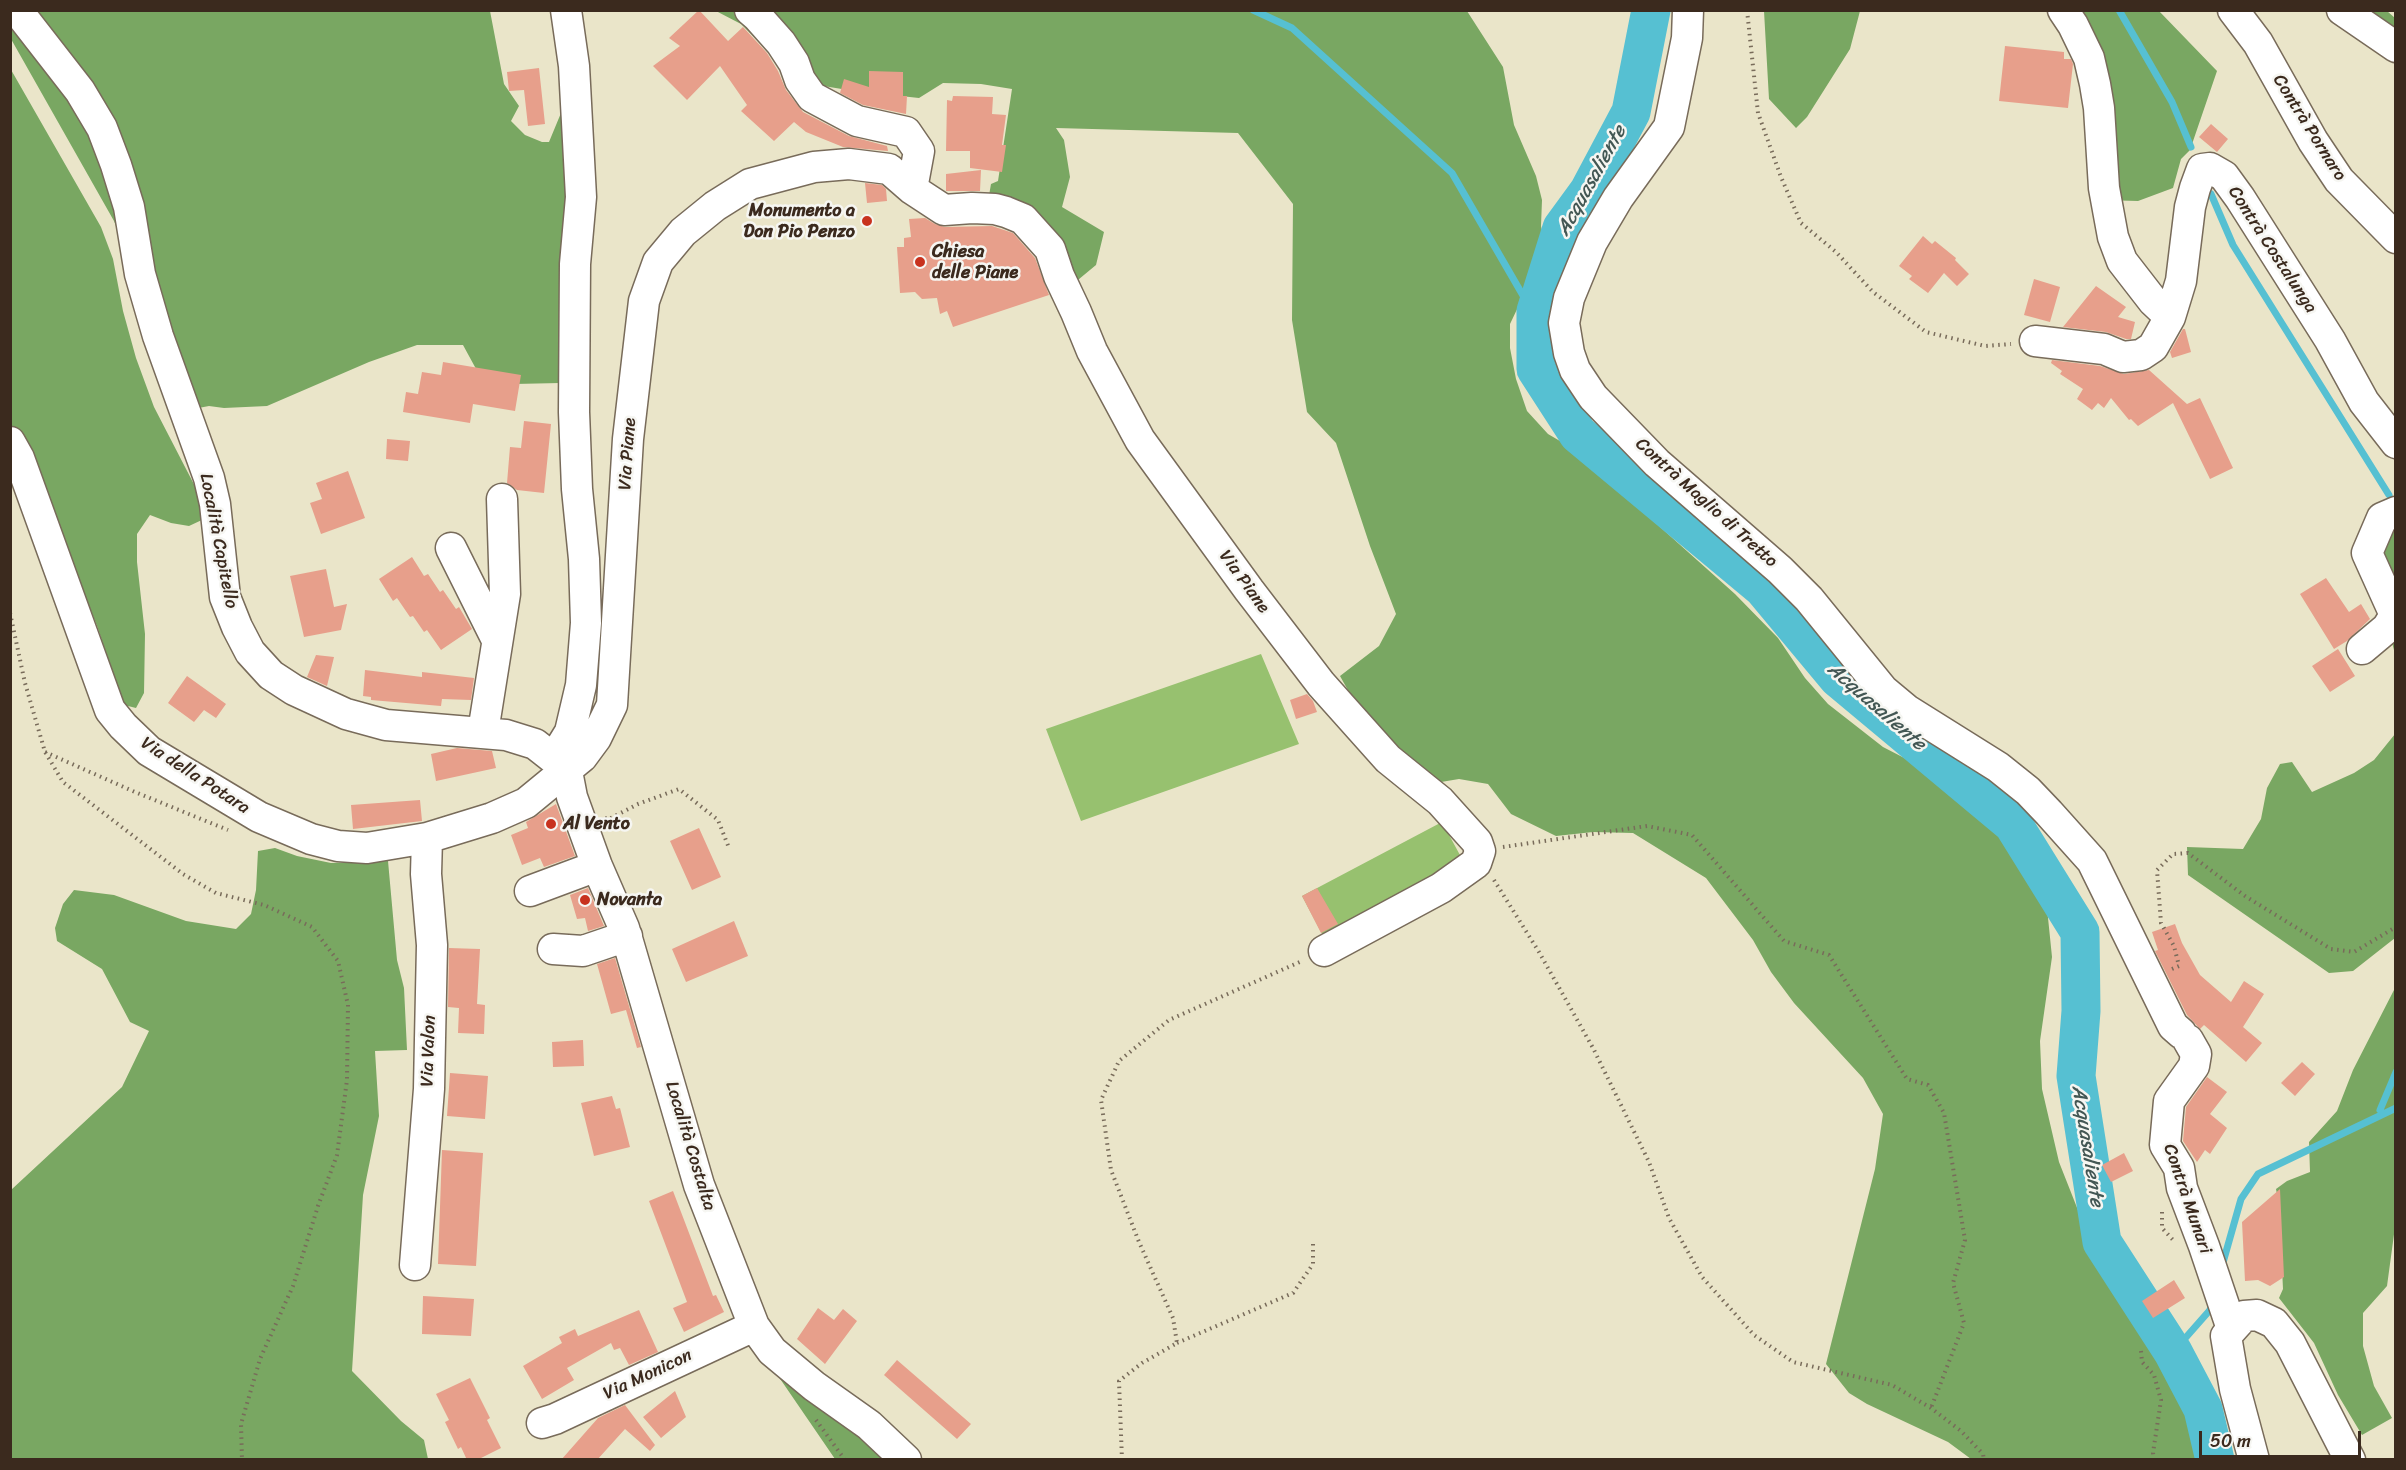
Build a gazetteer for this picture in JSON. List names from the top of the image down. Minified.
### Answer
{"streets":{"street":["Contrà Pornaro","Contrà Costalunga","Via Piane","Contrà Maglio di Tretto","Località Capitello","Via della Potara","Via Valon","Località Costalta","Contrà Munari","Via Monicon"]},"crossings":[["Via Piane","Località Capitello"],["Via Piane","Via della Potara"],["Via Piane","Via Valon"],["Via Piane","Località Costalta"],["Contrà Maglio di Tretto","Contrà Munari"],["Località Capitello","Località Costalta"],["Via della Potara","Via Valon"],["Località Costalta","Via Monicon"]],"water":["Acquasaliente"],"places":["Monumento a Don Pio Penzo","Chiesa delle Piane","Al Vento","Novanta"],"scale_bar":"50 m"}
